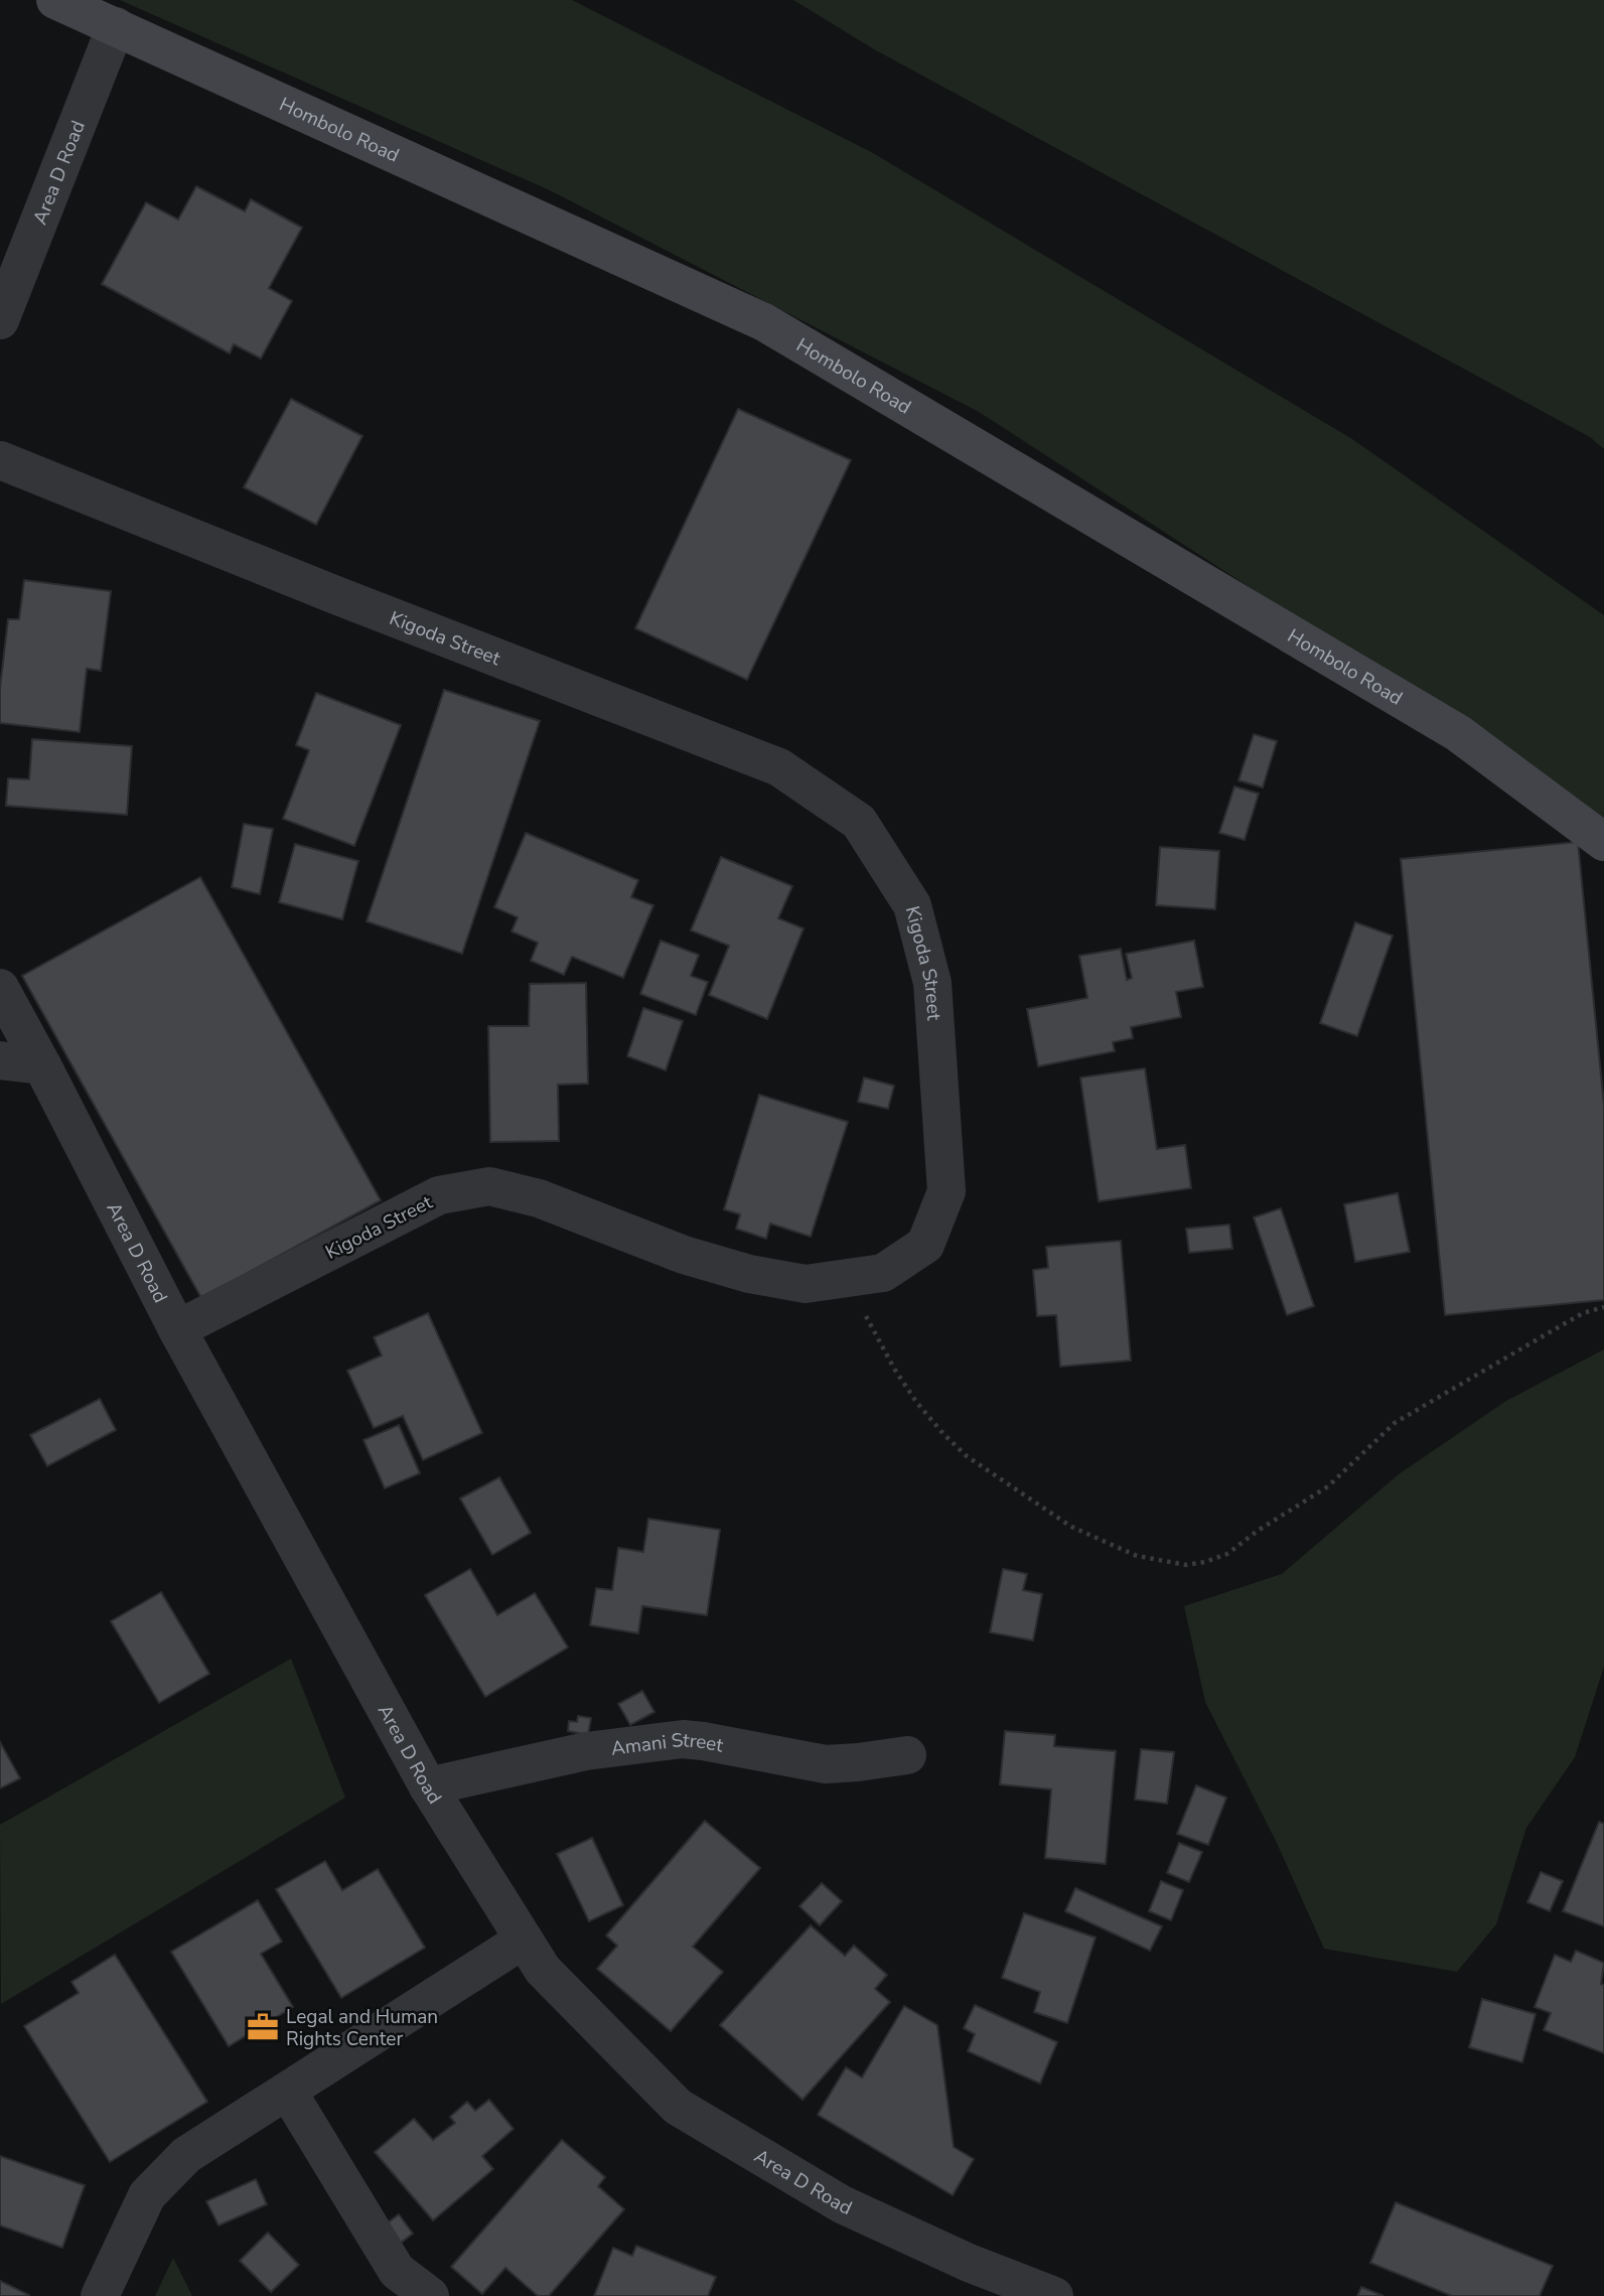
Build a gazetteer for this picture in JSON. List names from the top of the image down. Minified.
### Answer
{"streets":{"street":["Hombolo Road","Area D Road","Kigoda Street","Amani Street"]},"crossings":[["Hombolo Road","Area D Road"],["Area D Road","Kigoda Street"],["Area D Road","Amani Street"]],"places":{"office":["Legal and Human Rights Center"]}}
